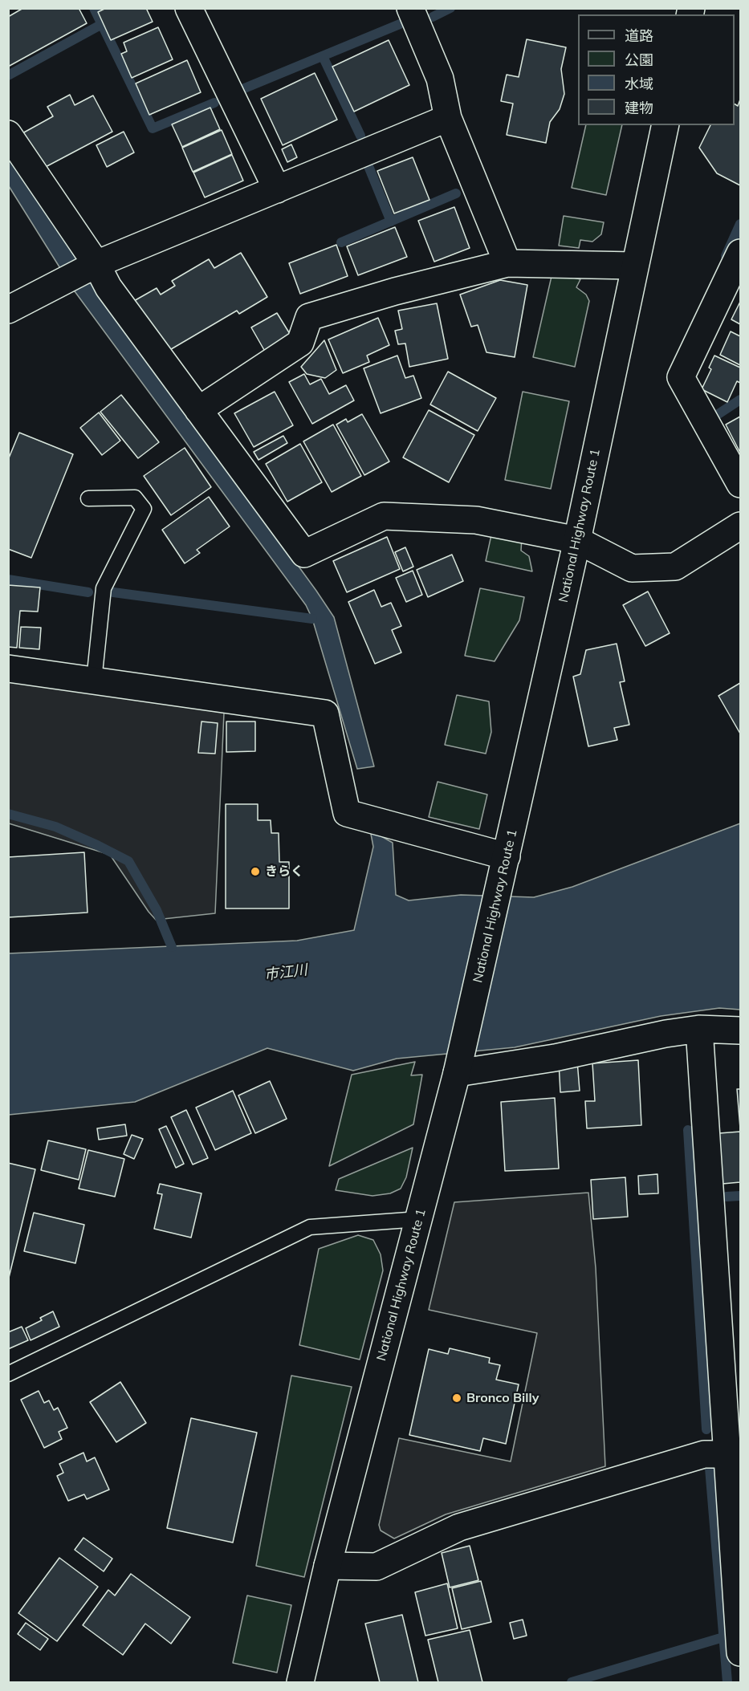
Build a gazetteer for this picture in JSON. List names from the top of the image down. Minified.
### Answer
{"streets":{"main road":["National Highway Route 1"]},"water":["市江川"],"places":["きらく","Bronco Billy"],"legend":["道路","公園","水域","建物"]}
